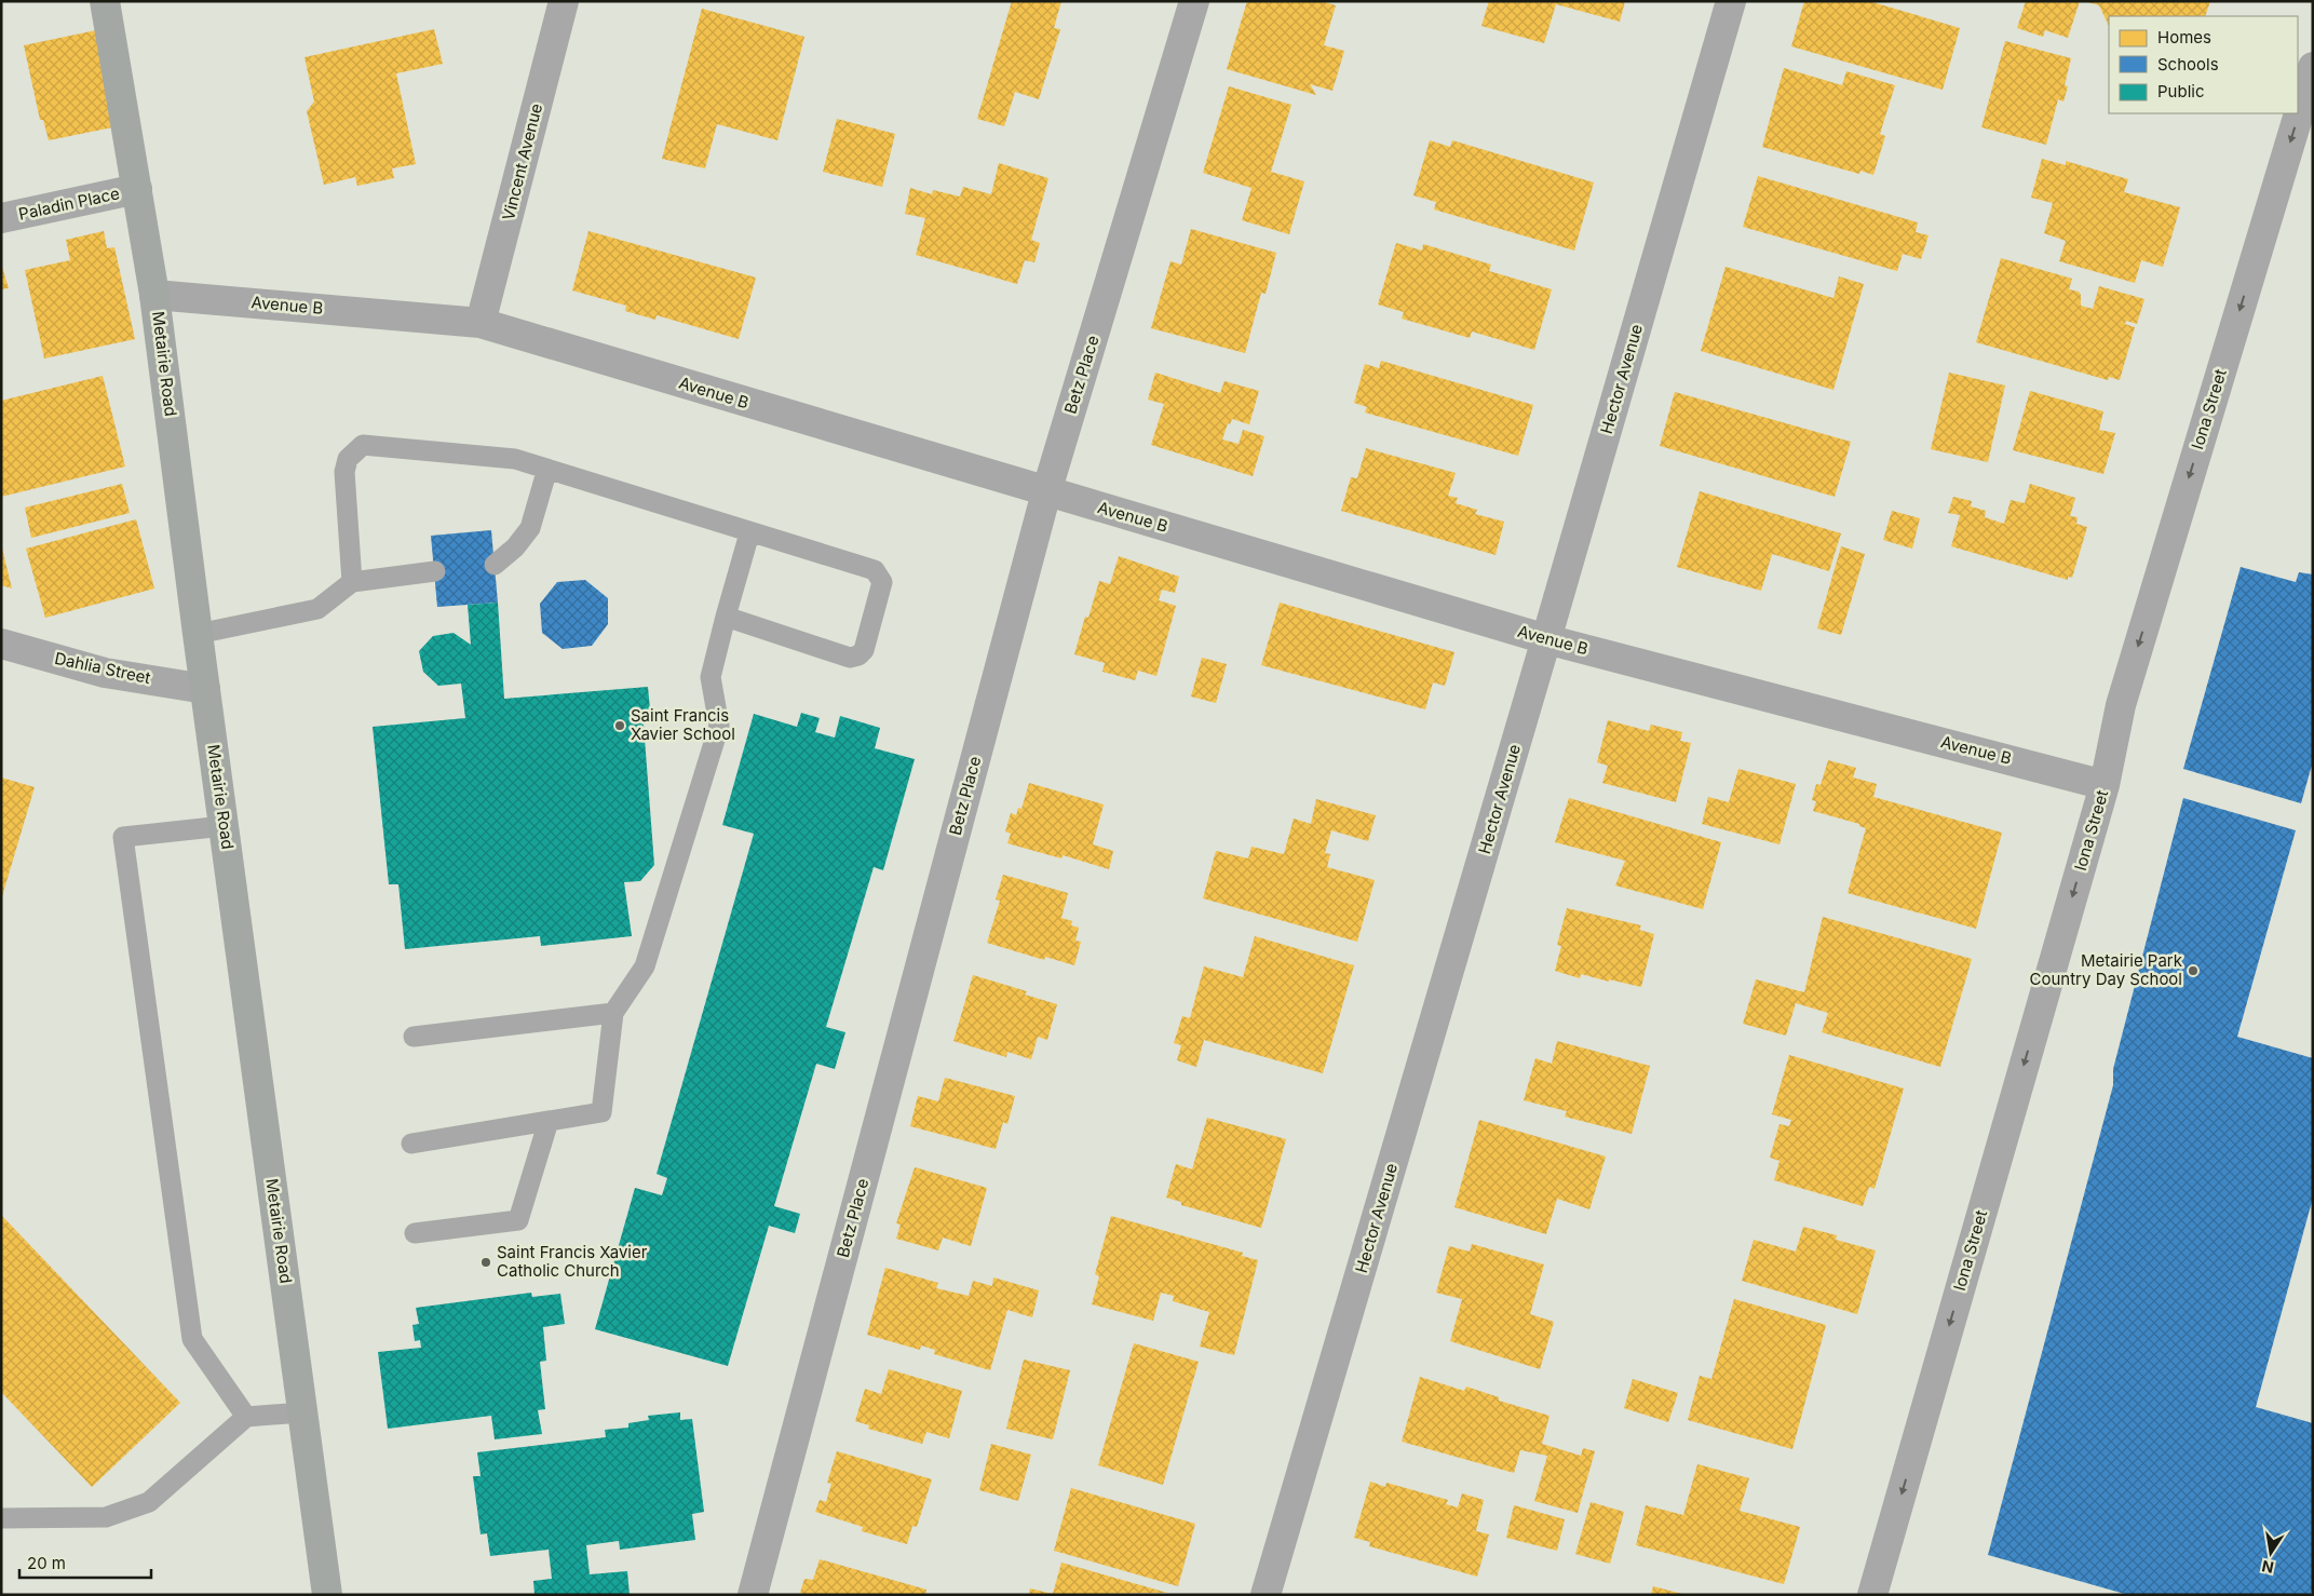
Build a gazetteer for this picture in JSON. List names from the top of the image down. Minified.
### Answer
{"streets":{"main road":["Metairie Road"],"street":["Vincent Avenue","Paladin Place","Avenue B","Betz Place","Hector Avenue","Iona Street","Dahlia Street"]},"crossings":[["Vincent Avenue","Avenue B"],["Paladin Place","Metairie Road"],["Avenue B","Metairie Road"],["Avenue B","Betz Place"],["Avenue B","Hector Avenue"],["Avenue B","Iona Street"],["Metairie Road","Dahlia Street"]],"one_way":["Iona Street"],"places":["Saint Francis Xavier School","Metairie Park Country Day School","Saint Francis Xavier Catholic Church"],"legend":["Homes","Schools","Public"],"scale_bar":"20 m","north":"bottom"}
